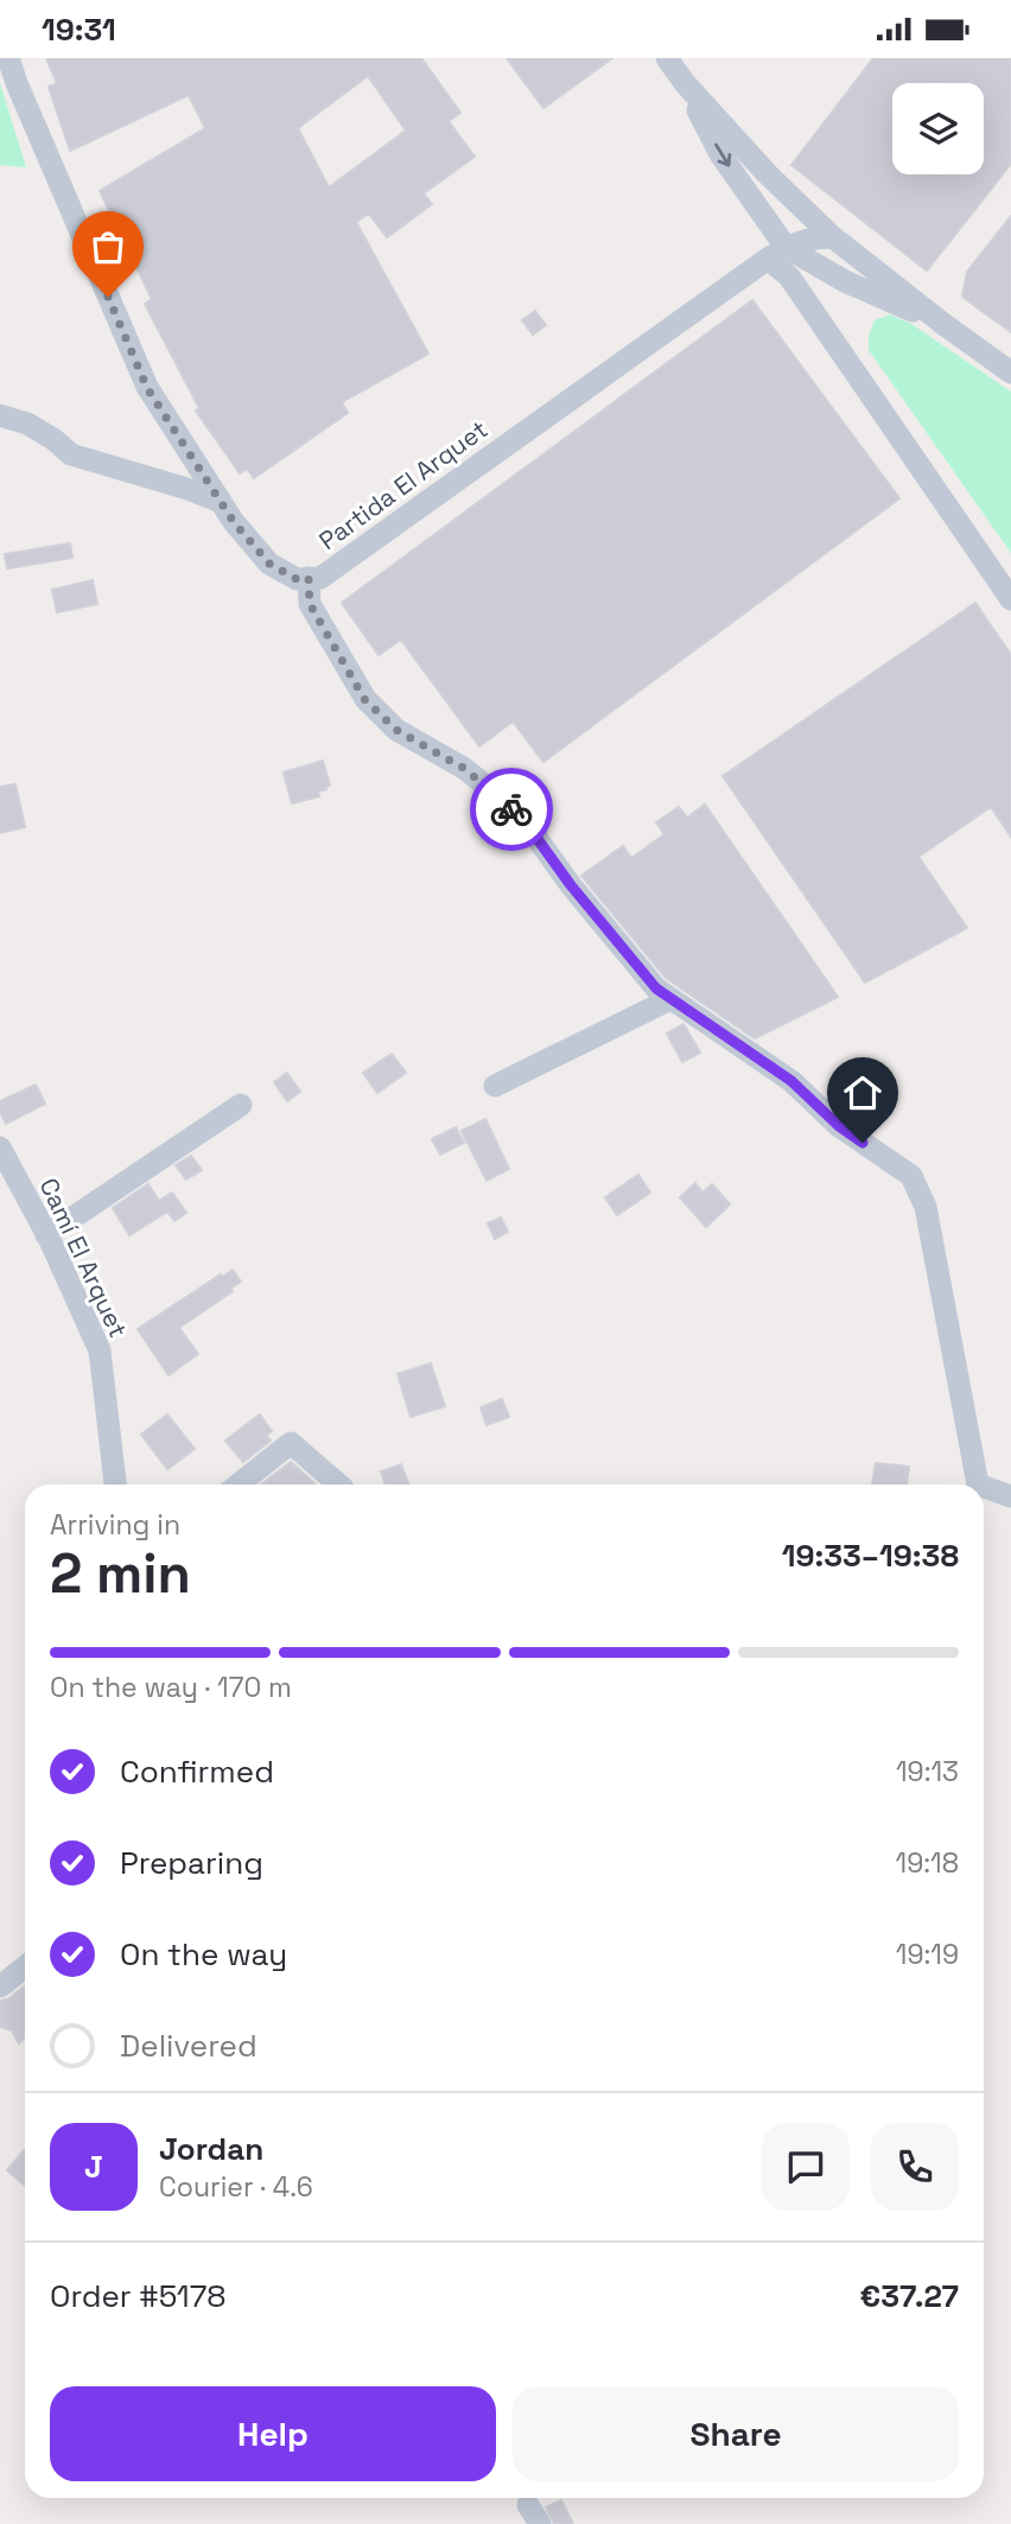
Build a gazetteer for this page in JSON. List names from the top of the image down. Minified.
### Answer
{"streets":{"street":["Partida El Arquet","Camí El Arquet"]},"page":{"status":"19:31","heading":["2 min","Arriving in","19:33–19:38"],"panel":["Jordan","Courier · 4.6","Order #5178","€37.27"],"bar":"On the way · 170 m","list":[["Confirmed","19:13"],["Preparing","19:18"],["On the way","19:19"],"Delivered"],"round":"J","buttons":["Help","Share"]}}
